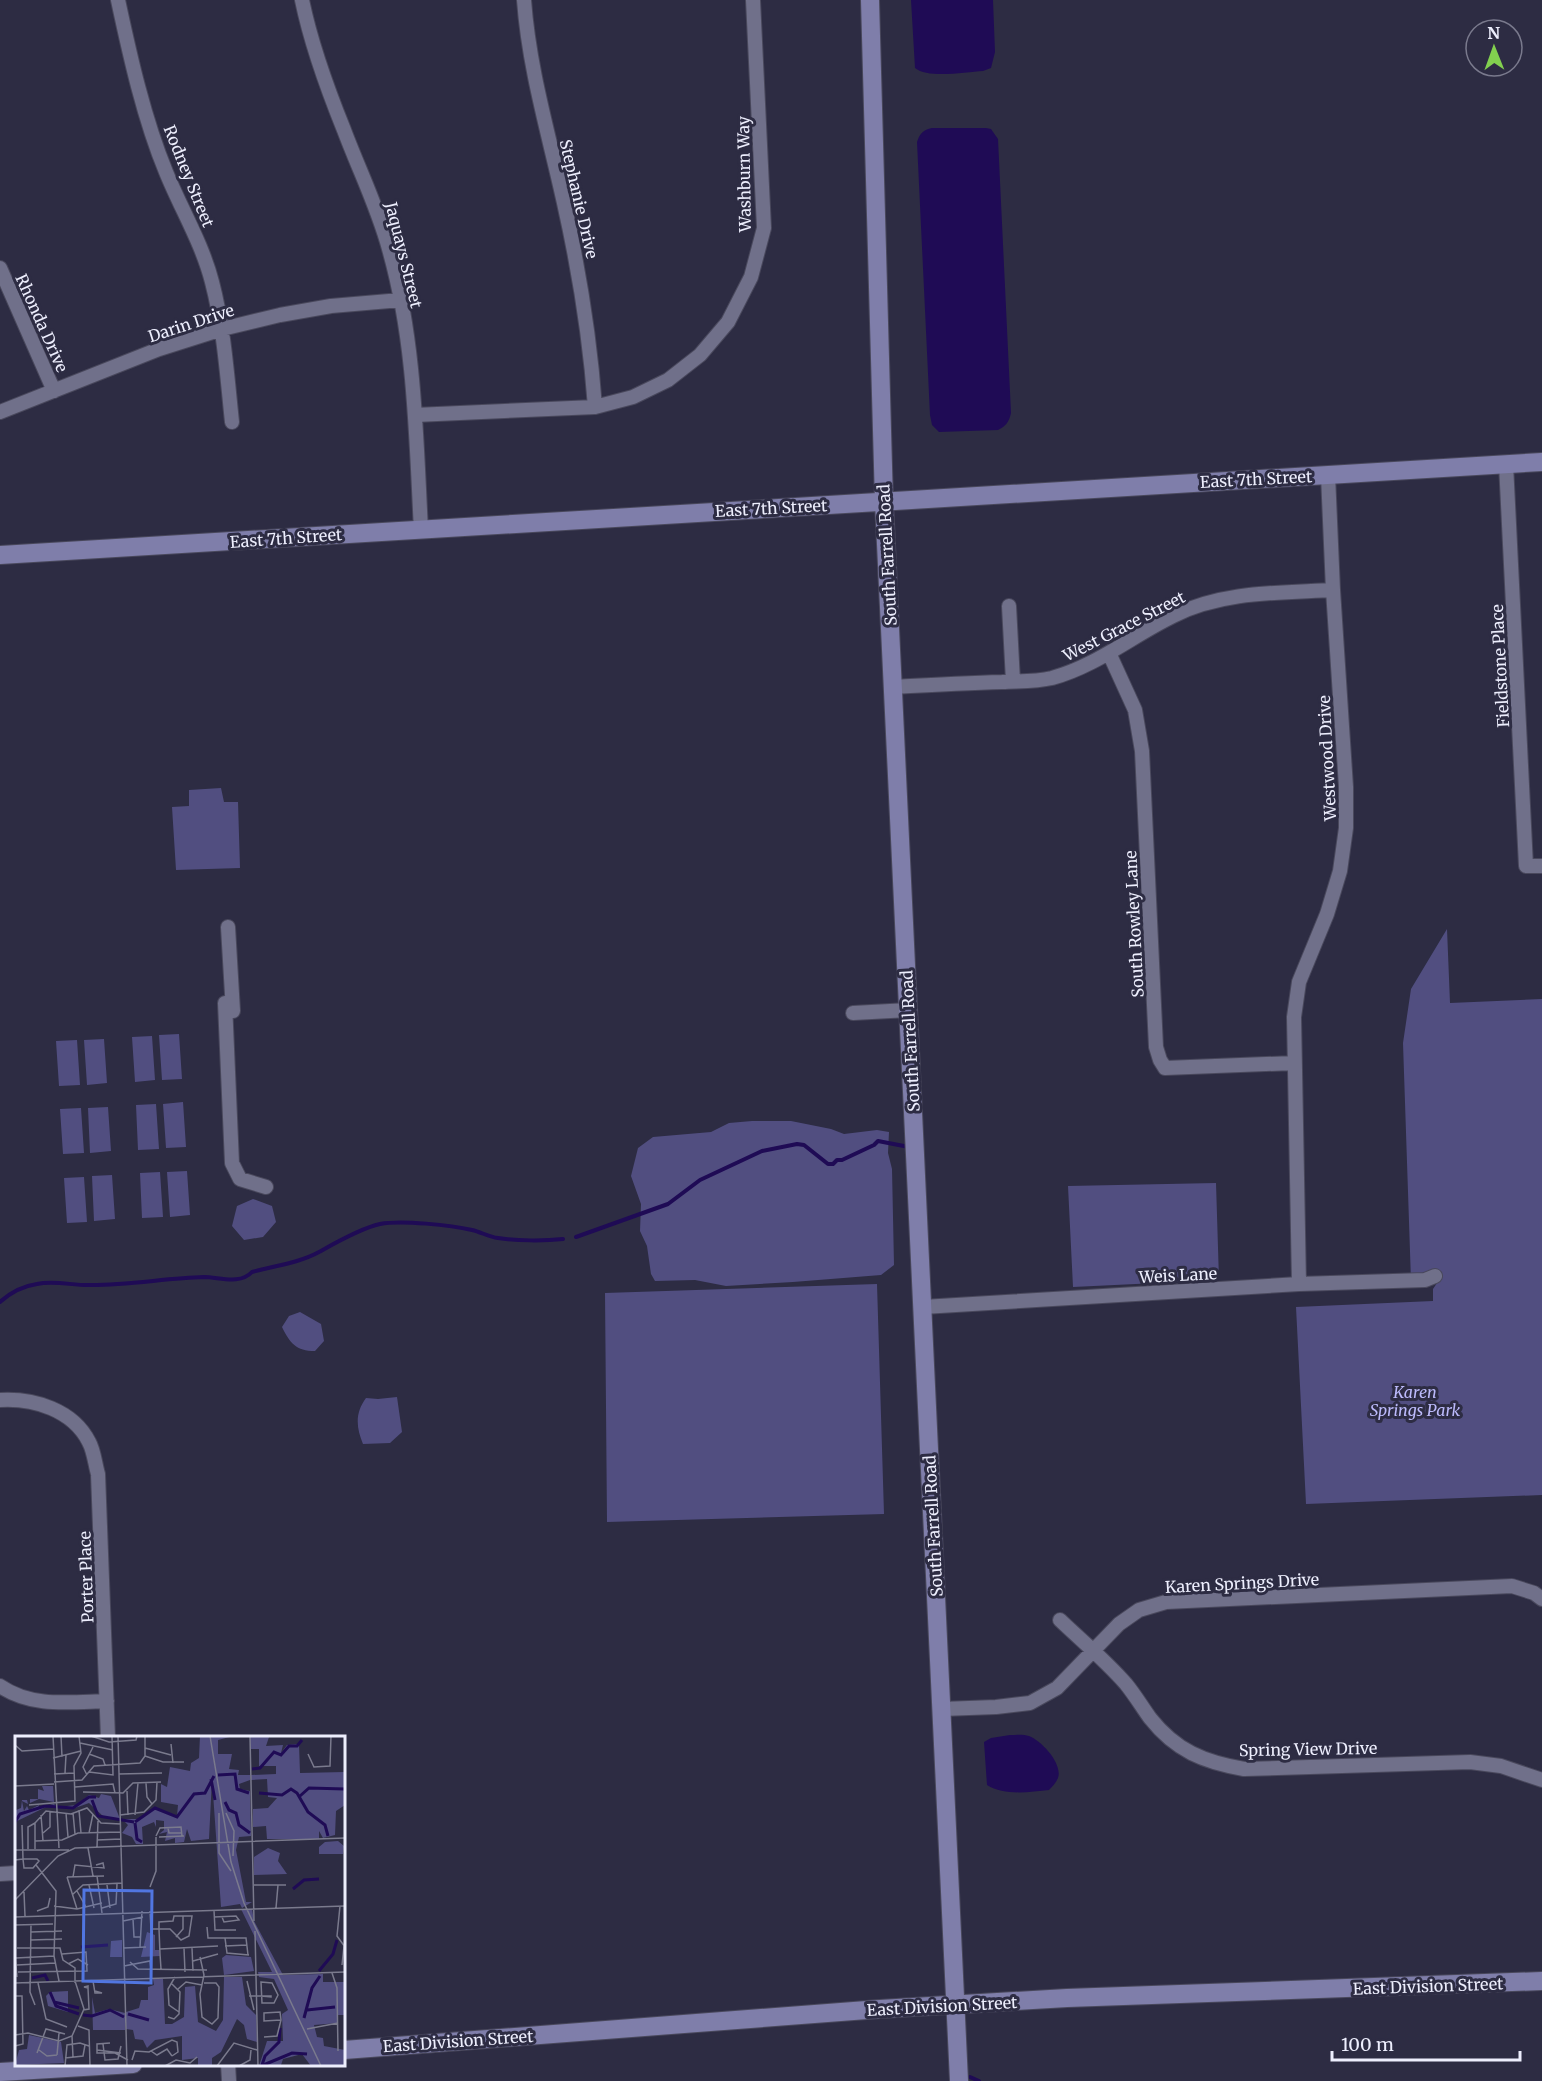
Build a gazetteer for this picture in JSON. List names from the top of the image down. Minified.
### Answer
{"streets":{"street":["Washburn Way","Rodney Street","Stephanie Drive","Jaquays Street","Rhonda Drive","Darin Drive","East 7th Street","South Farrell Road","West Grace Street","Fieldstone Place","Westwood Drive","South Rowley Lane","Weis Lane","Porter Place","Karen Springs Drive","Spring View Drive","East Division Street"]},"crossings":[["Washburn Way","Stephanie Drive"],["Washburn Way","Jaquays Street"],["Rodney Street","Darin Drive"],["Jaquays Street","Darin Drive"],["Jaquays Street","East 7th Street"],["Rhonda Drive","Darin Drive"],["East 7th Street","South Farrell Road"],["East 7th Street","Fieldstone Place"],["East 7th Street","Westwood Drive"],["South Farrell Road","West Grace Street"],["South Farrell Road","Weis Lane"],["South Farrell Road","Karen Springs Drive"],["South Farrell Road","East Division Street"],["West Grace Street","Westwood Drive"],["West Grace Street","South Rowley Lane"],["Westwood Drive","South Rowley Lane"],["Westwood Drive","Weis Lane"],["Karen Springs Drive","Spring View Drive"]],"parks":["Karen Springs Park"],"scale_bar":"100 m","north":"top"}
